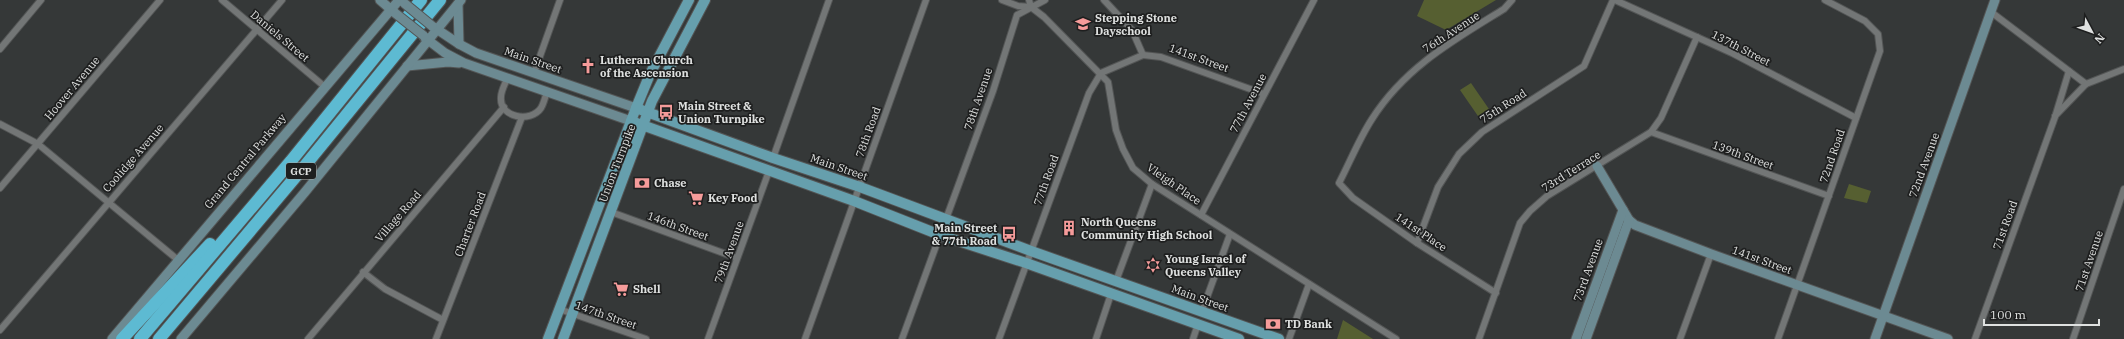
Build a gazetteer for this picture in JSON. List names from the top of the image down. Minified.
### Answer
{"streets":{"highway":["GCP"],"main road":["141st Street","Main Street","Grand Central Parkway","Union Turnpike","72nd Avenue","73rd Avenue"],"street":["76th Avenue","Daniels Street","137th Street","Hoover Avenue","78th Avenue","77th Avenue","75th Road","78th Road","139th Street","72nd Road","Coolidge Avenue","73rd Terrace","77th Road","Vleigh Place","Village Road","Charter Road","71st Road","146th Street","141st Place","79th Avenue","71st Avenue","147th Street"]},"crossings":[["76th Avenue","141st Place"],["Daniels Street","Coolidge Avenue"],["Daniels Street","Grand Central Parkway"],["137th Street","75th Road"],["137th Street","72nd Road"],["137th Street","73rd Terrace"],["141st Street","77th Avenue"],["141st Street","72nd Road"],["141st Street","72nd Avenue"],["141st Street","73rd Avenue"],["Main Street","78th Avenue"],["Main Street","78th Road"],["Main Street","Grand Central Parkway"],["Main Street","Union Turnpike"],["Main Street","77th Road"],["78th Avenue","Vleigh Place"],["77th Avenue","Vleigh Place"],["75th Road","141st Place"],["139th Street","72nd Road"],["139th Street","73rd Terrace"],["Union Turnpike","146th Street"],["Union Turnpike","147th Street"],["73rd Terrace","141st Place"],["77th Road","Vleigh Place"],["146th Street","79th Avenue"]],"places":{"school or university":["Stepping Stone Dayschool"],"church":["Lutheran Church of the Ascension"],"bus stop":["Main Street & Union Turnpike","Main Street & 77th Road"],"bank":["Chase","TD Bank"],"supermarket":["Key Food","Shell"],"building":["North Queens Community High School"],"synagogue":["Young Israel of Queens Valley"]},"scale_bar":"100 m","north":"bottom right"}
